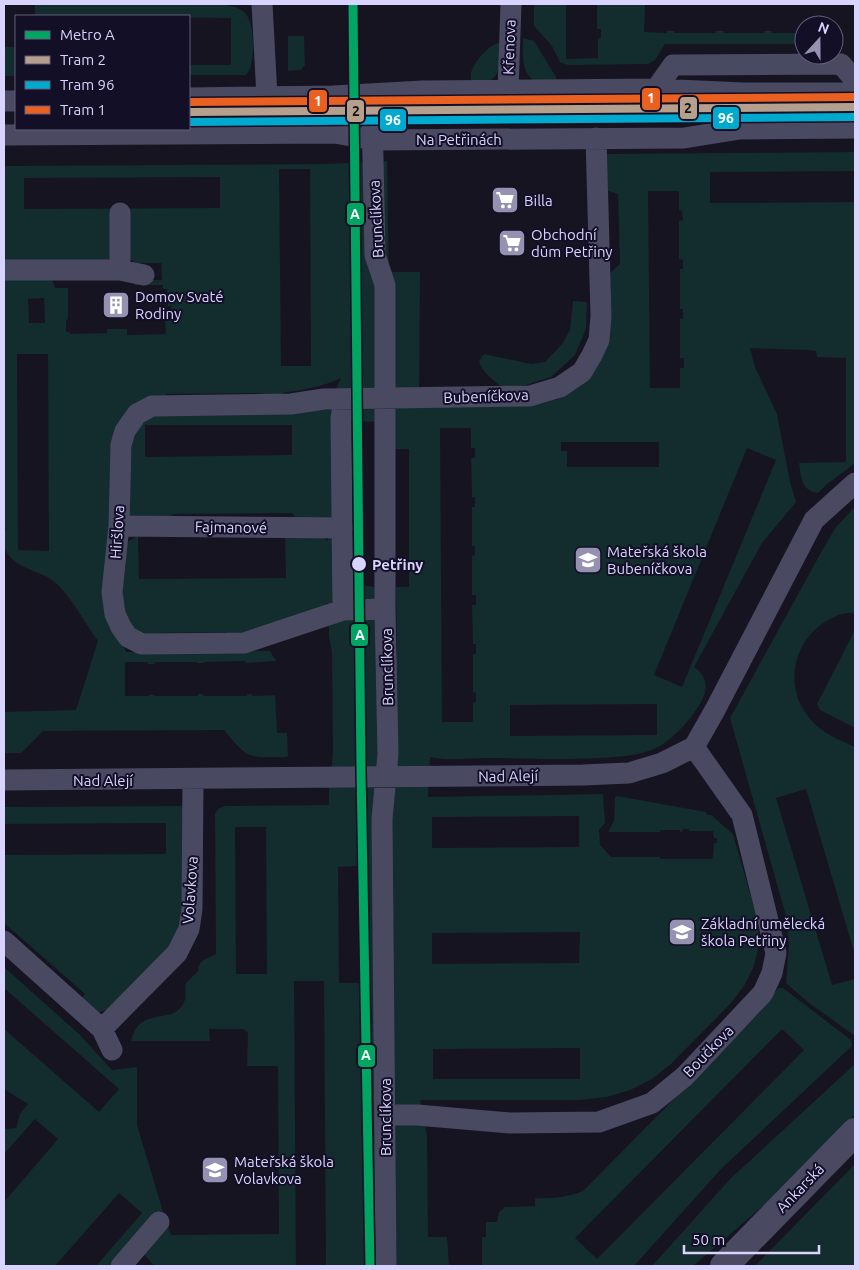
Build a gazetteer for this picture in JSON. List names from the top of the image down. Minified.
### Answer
{"streets":{"street":["Křenova","Na Petřinách","Brunclíkova","Bubeníčkova","Fajmanové","Hiršlova","Nad Alejí","Volavkova","Boučkova","Ankarská"]},"crossings":[["Na Petřinách","Brunclíkova"],["Na Petřinách","Bubeníčkova"],["Brunclíkova","Bubeníčkova"],["Brunclíkova","Hiršlova"],["Brunclíkova","Nad Alejí"],["Brunclíkova","Boučkova"],["Bubeníčkova","Hiršlova"],["Fajmanové","Hiršlova"],["Nad Alejí","Volavkova"],["Nad Alejí","Boučkova"]],"places":{"supermarket":["Billa","Obchodní dům Petřiny"],"building":["Domov Svaté Rodiny"],"school or university":["Mateřská škola Bubeníčkova","Základní umělecká škola Petřiny","Mateřská škola Volavkova"],"other":["Petřiny"]},"lines":["metro line A","tram line 1","tram line 2","tram line 96"],"legend":["Metro A","Tram 2","Tram 96","Tram 1"],"scale_bar":"50 m","north":"top"}
